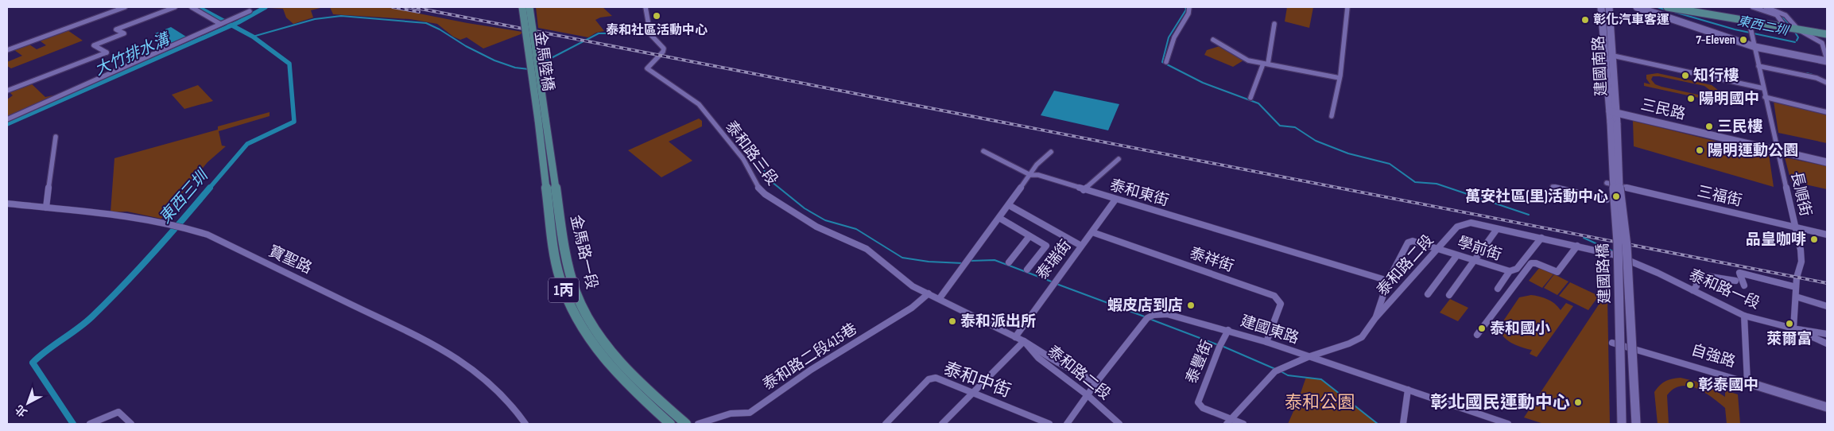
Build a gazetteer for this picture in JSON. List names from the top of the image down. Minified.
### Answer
{"streets":{"main road":["金馬陸橋","金馬路一段","1丙"],"street":["建國南路","三民路","泰和路三段","泰和東街","長順街","三福街","學前街","寶聖路","泰瑞街","泰祥街","泰和路二段","建國路橋","泰和路一段","建國東路","自強路","泰和路二段415巷","泰豐街","泰和中街"]},"crossings":[["金馬陸橋","金馬路一段"],["建國南路","三民路"],["建國南路","建國路橋"],["三民路","長順街"],["泰和路三段","泰和路二段"],["泰和路三段","泰和路二段415巷"],["泰和東街","學前街"],["泰和東街","泰瑞街"],["長順街","三福街"],["長順街","泰和路一段"],["學前街","泰和路二段"],["泰瑞街","泰祥街"],["泰瑞街","泰和路二段"],["泰祥街","建國東路"],["泰和路二段","泰和路一段"],["泰和路二段","建國東路"],["泰和路二段","泰和路二段415巷"],["泰和路二段","泰豐街"],["建國東路","泰豐街"]],"water":["東西二圳","大竹排水溝","東西三圳"],"parks":["泰和公園"],"places":["泰和社區活動中心","彰化汽車客運","7-Eleven","知行樓","陽明國中","三民樓","陽明運動公園","萬安社區(里)活動中心","品皇咖啡","蝦皮店到店","泰和派出所","萊爾富","泰和國小","彰泰國中","彰北國民運動中心"],"north":"bottom left"}
